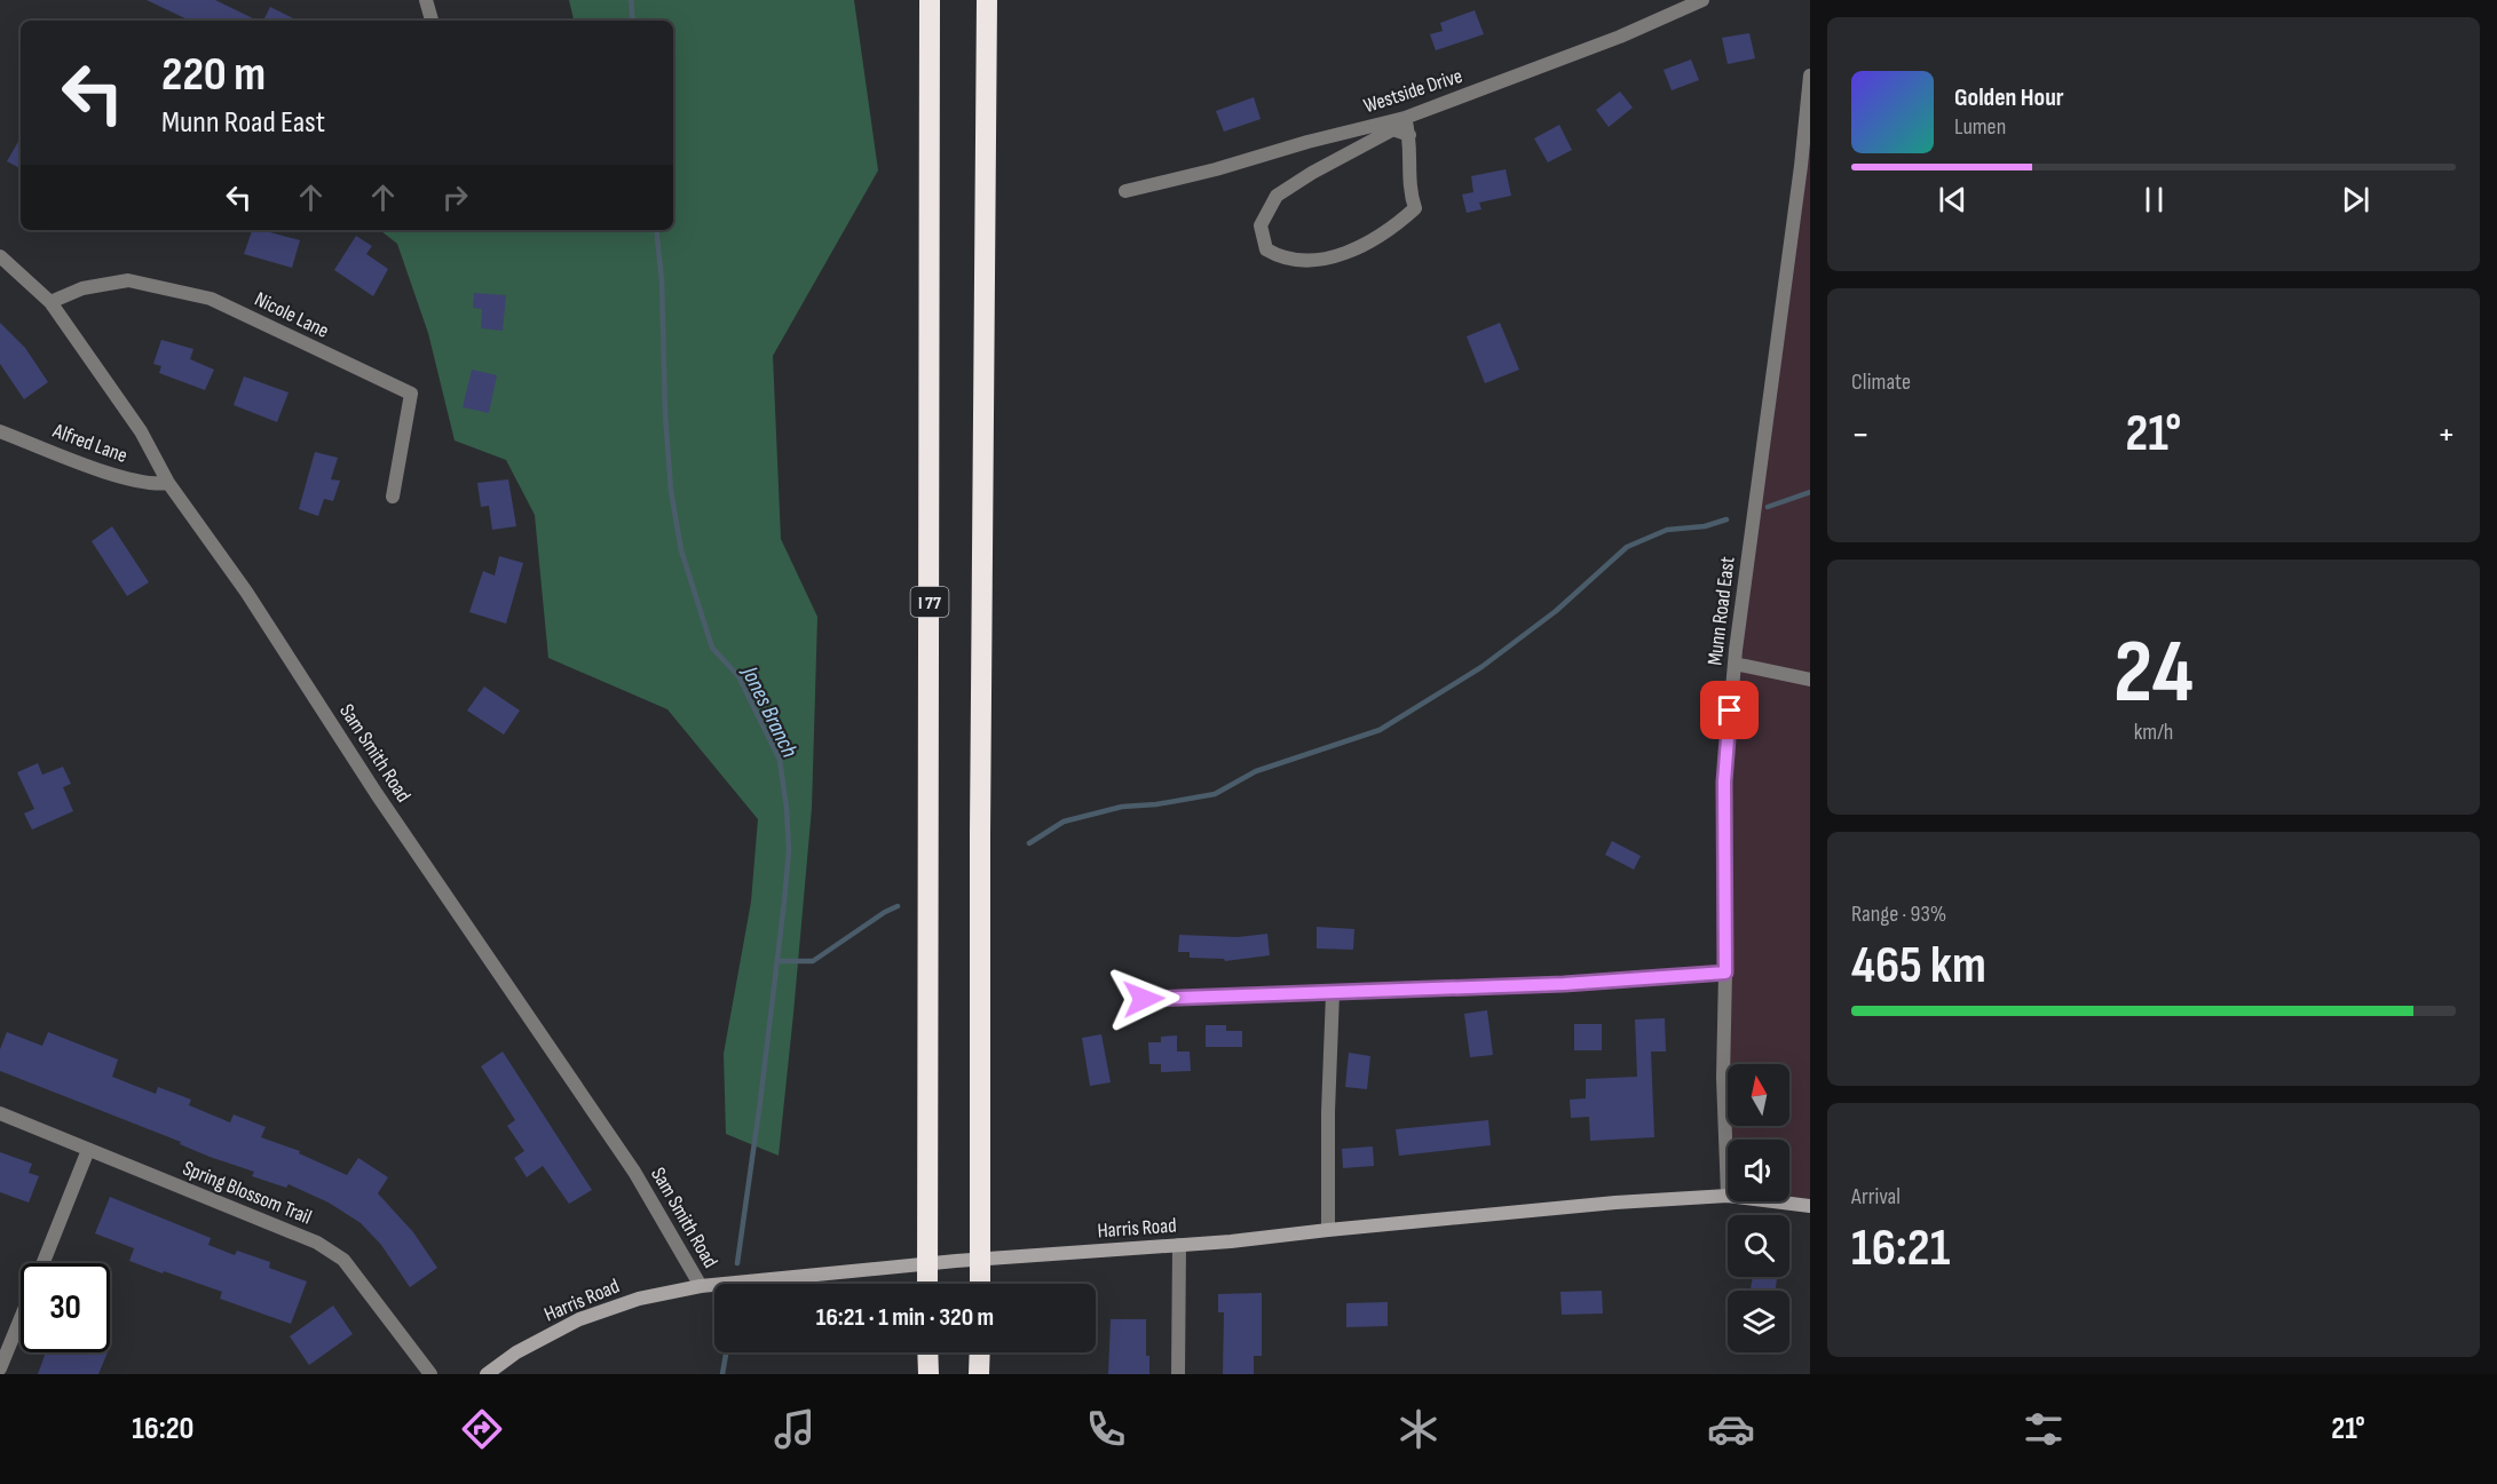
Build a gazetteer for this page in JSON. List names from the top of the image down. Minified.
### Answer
{"streets":{"highway":["I 77"],"street":["Westside Drive","Nicole Lane","Alfred Lane","Munn Road East","Sam Smith Road","Spring Blossom Trail","Harris Road"]},"crossings":[["Nicole Lane","Sam Smith Road"],["Alfred Lane","Sam Smith Road"],["Munn Road East","Harris Road"],["Sam Smith Road","Harris Road"]],"water":["Jones Branch"],"north":"top","page":{"turn":["220 m","Munn Road East"],"song":["Golden Hour","Lumen"],"tile":["Climate",["24","km/h"],["Range · 93%","465 km"],["Arrival","16:21"]],"heat":["−","21°","+"],"limit":"30","trip":"16:21 · 1 min · 320 m","tabs":["16:20","21°"]}}
